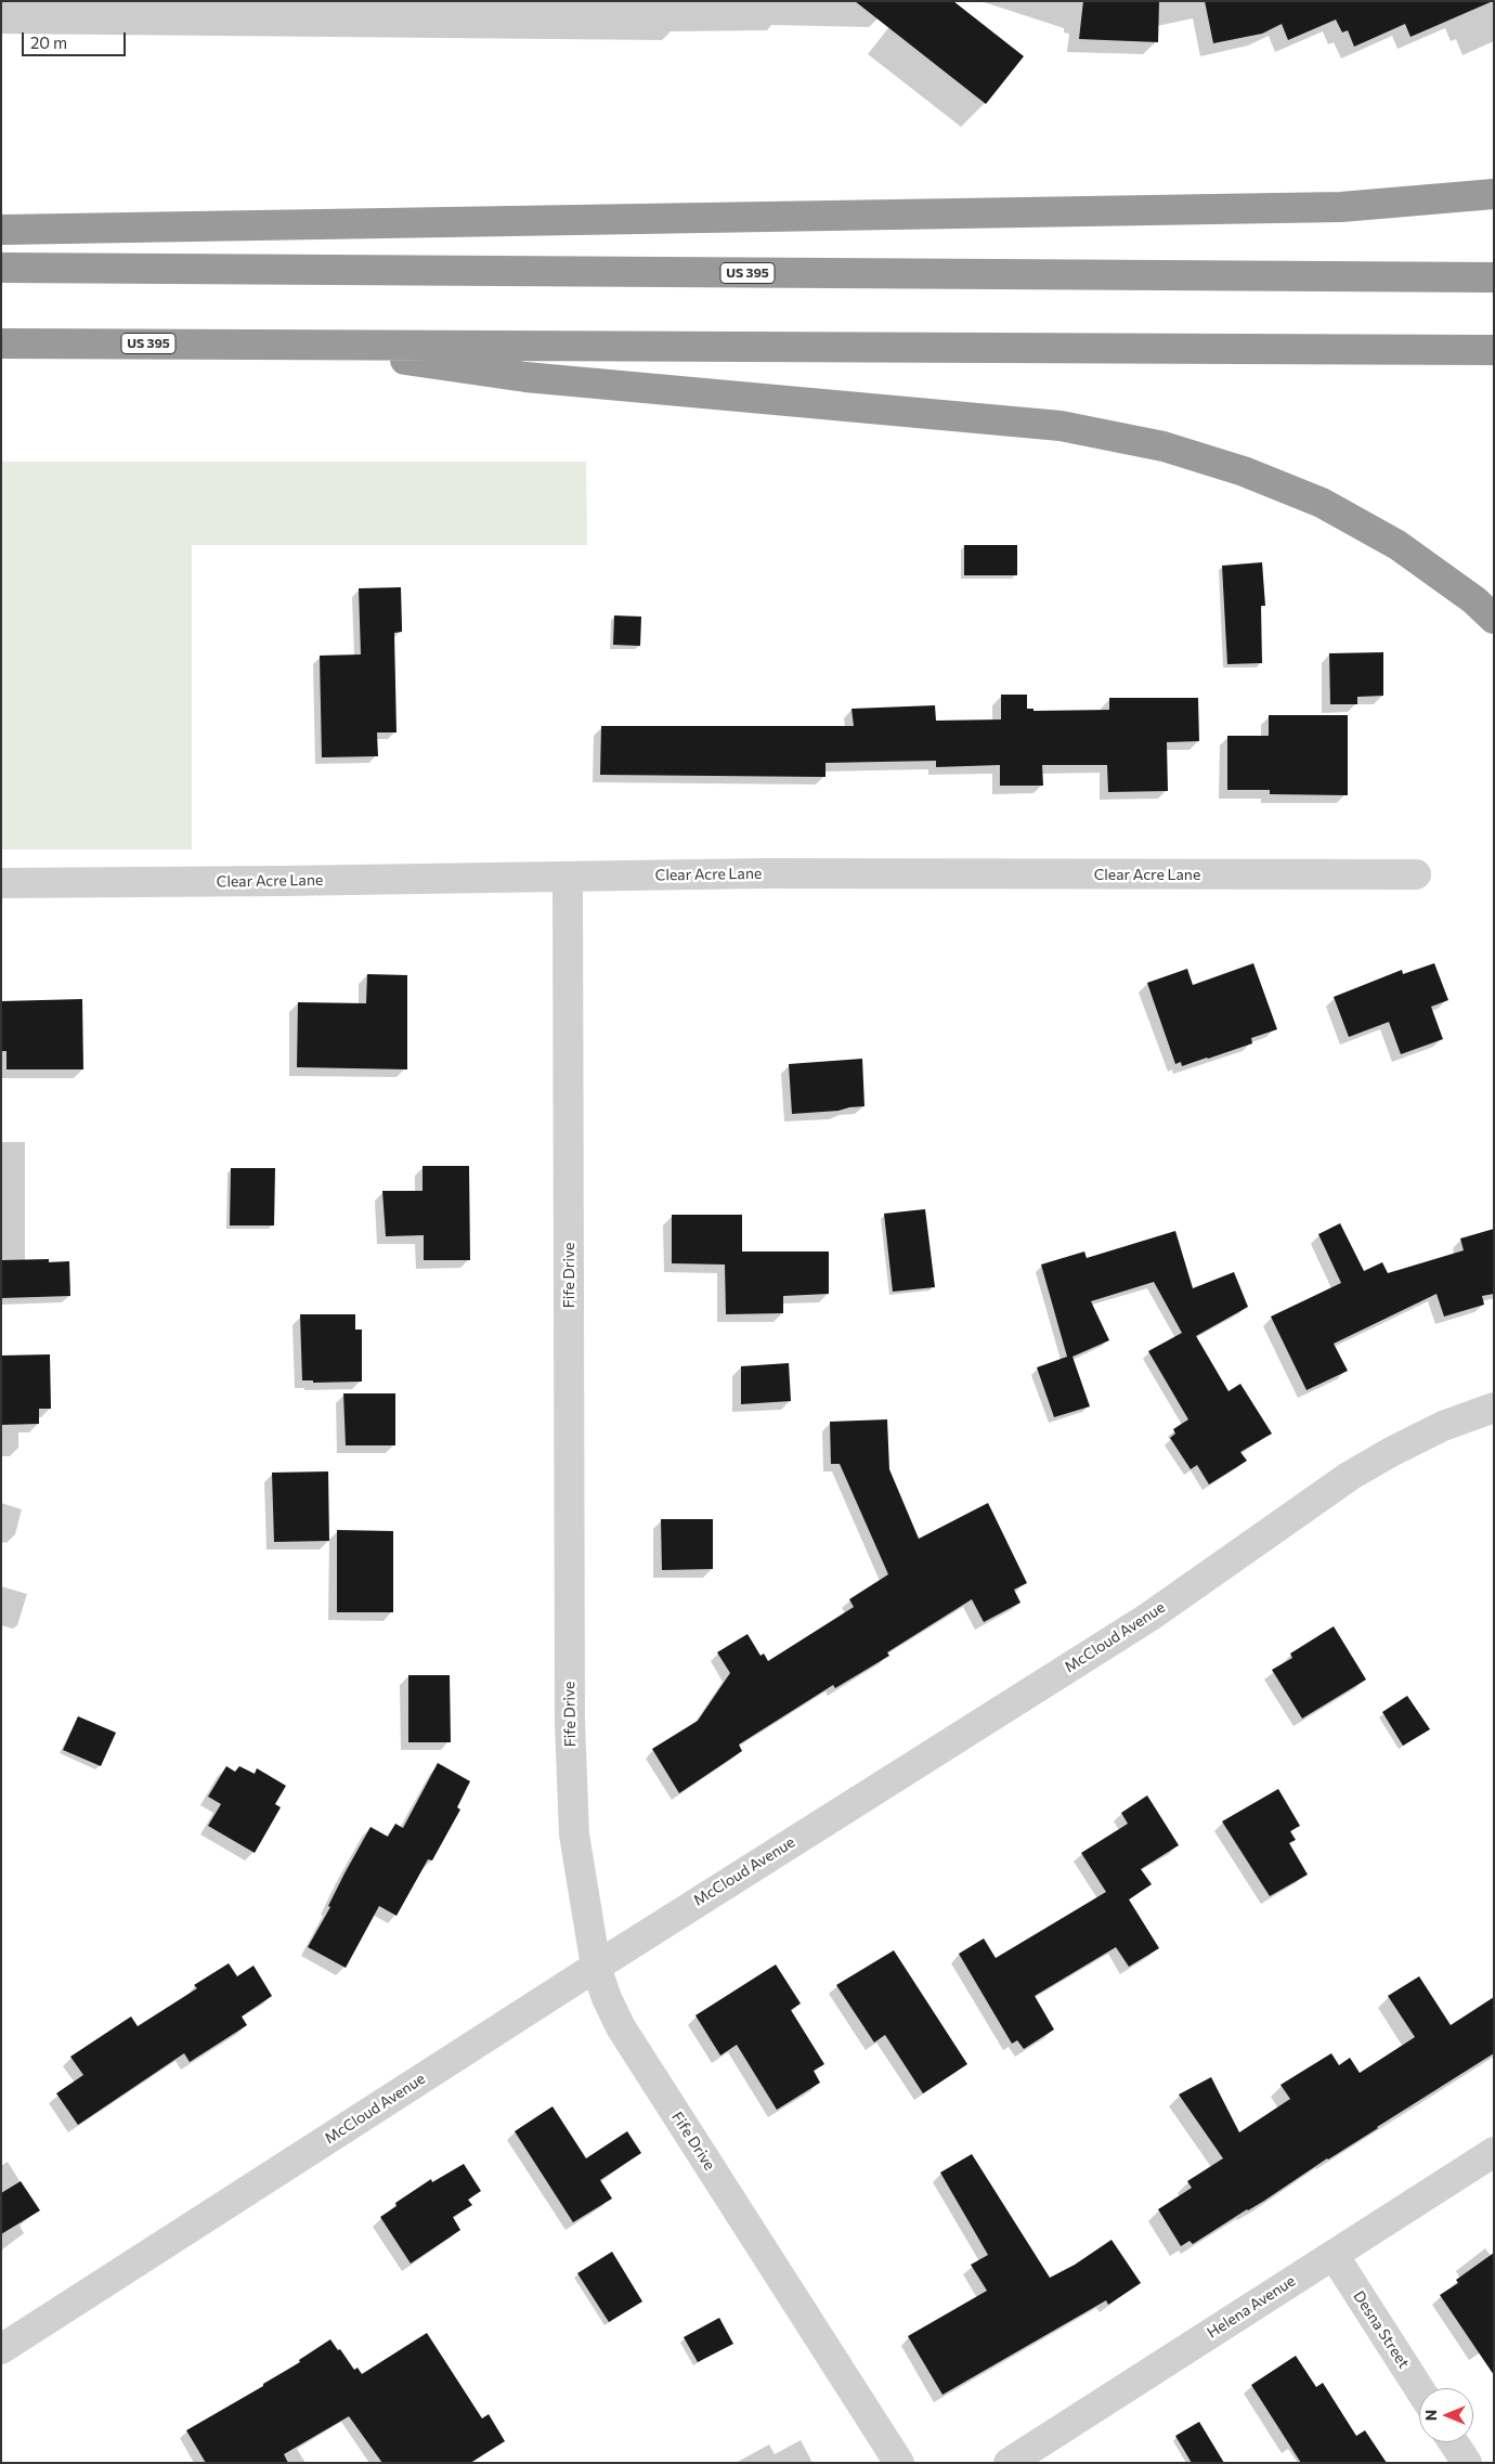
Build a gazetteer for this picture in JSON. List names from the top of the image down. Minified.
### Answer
{"streets":{"highway":["US 395"],"street":["Clear Acre Lane","Fife Drive","McCloud Avenue","Helena Avenue","Desna Street"]},"crossings":[["Clear Acre Lane","Fife Drive"],["Fife Drive","McCloud Avenue"],["Helena Avenue","Desna Street"]],"scale_bar":"20 m","north":"left"}
